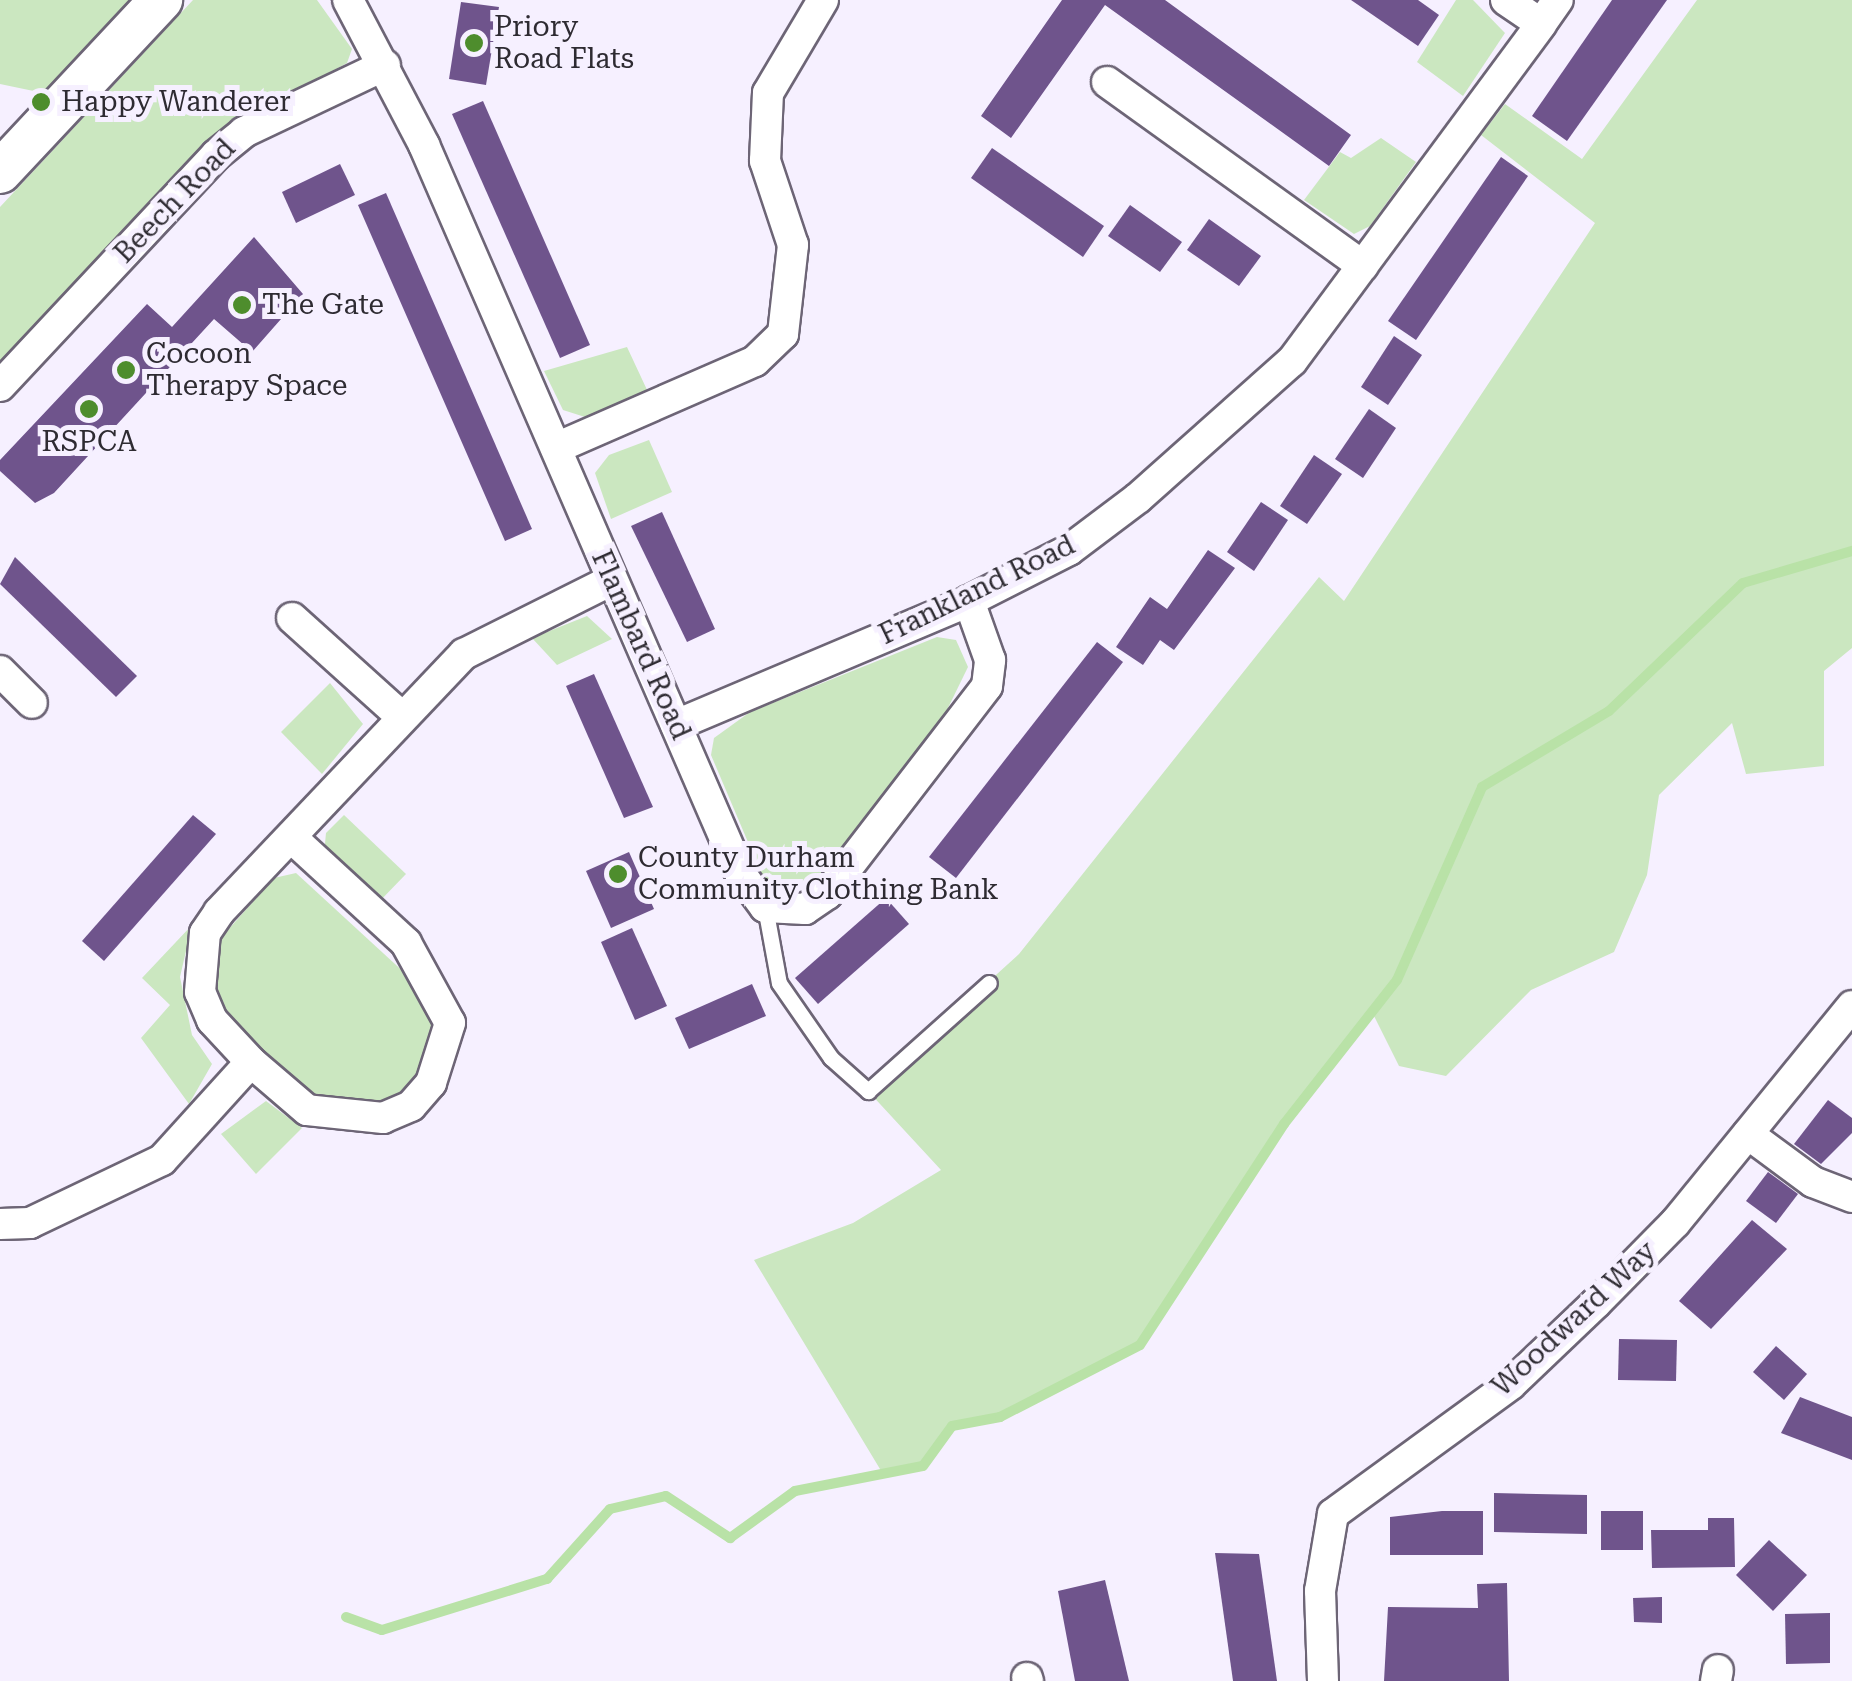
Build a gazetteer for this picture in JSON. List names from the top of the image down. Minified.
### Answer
{"streets":{"street":["Beech Road","Frankland Road","Flambard Road","Woodward Way"]},"crossings":[["Beech Road","Flambard Road"],["Frankland Road","Flambard Road"]],"places":["Priory Road Flats","Happy Wanderer","The Gate","Cocoon Therapy Space","RSPCA","County Durham Community Clothing Bank"]}
